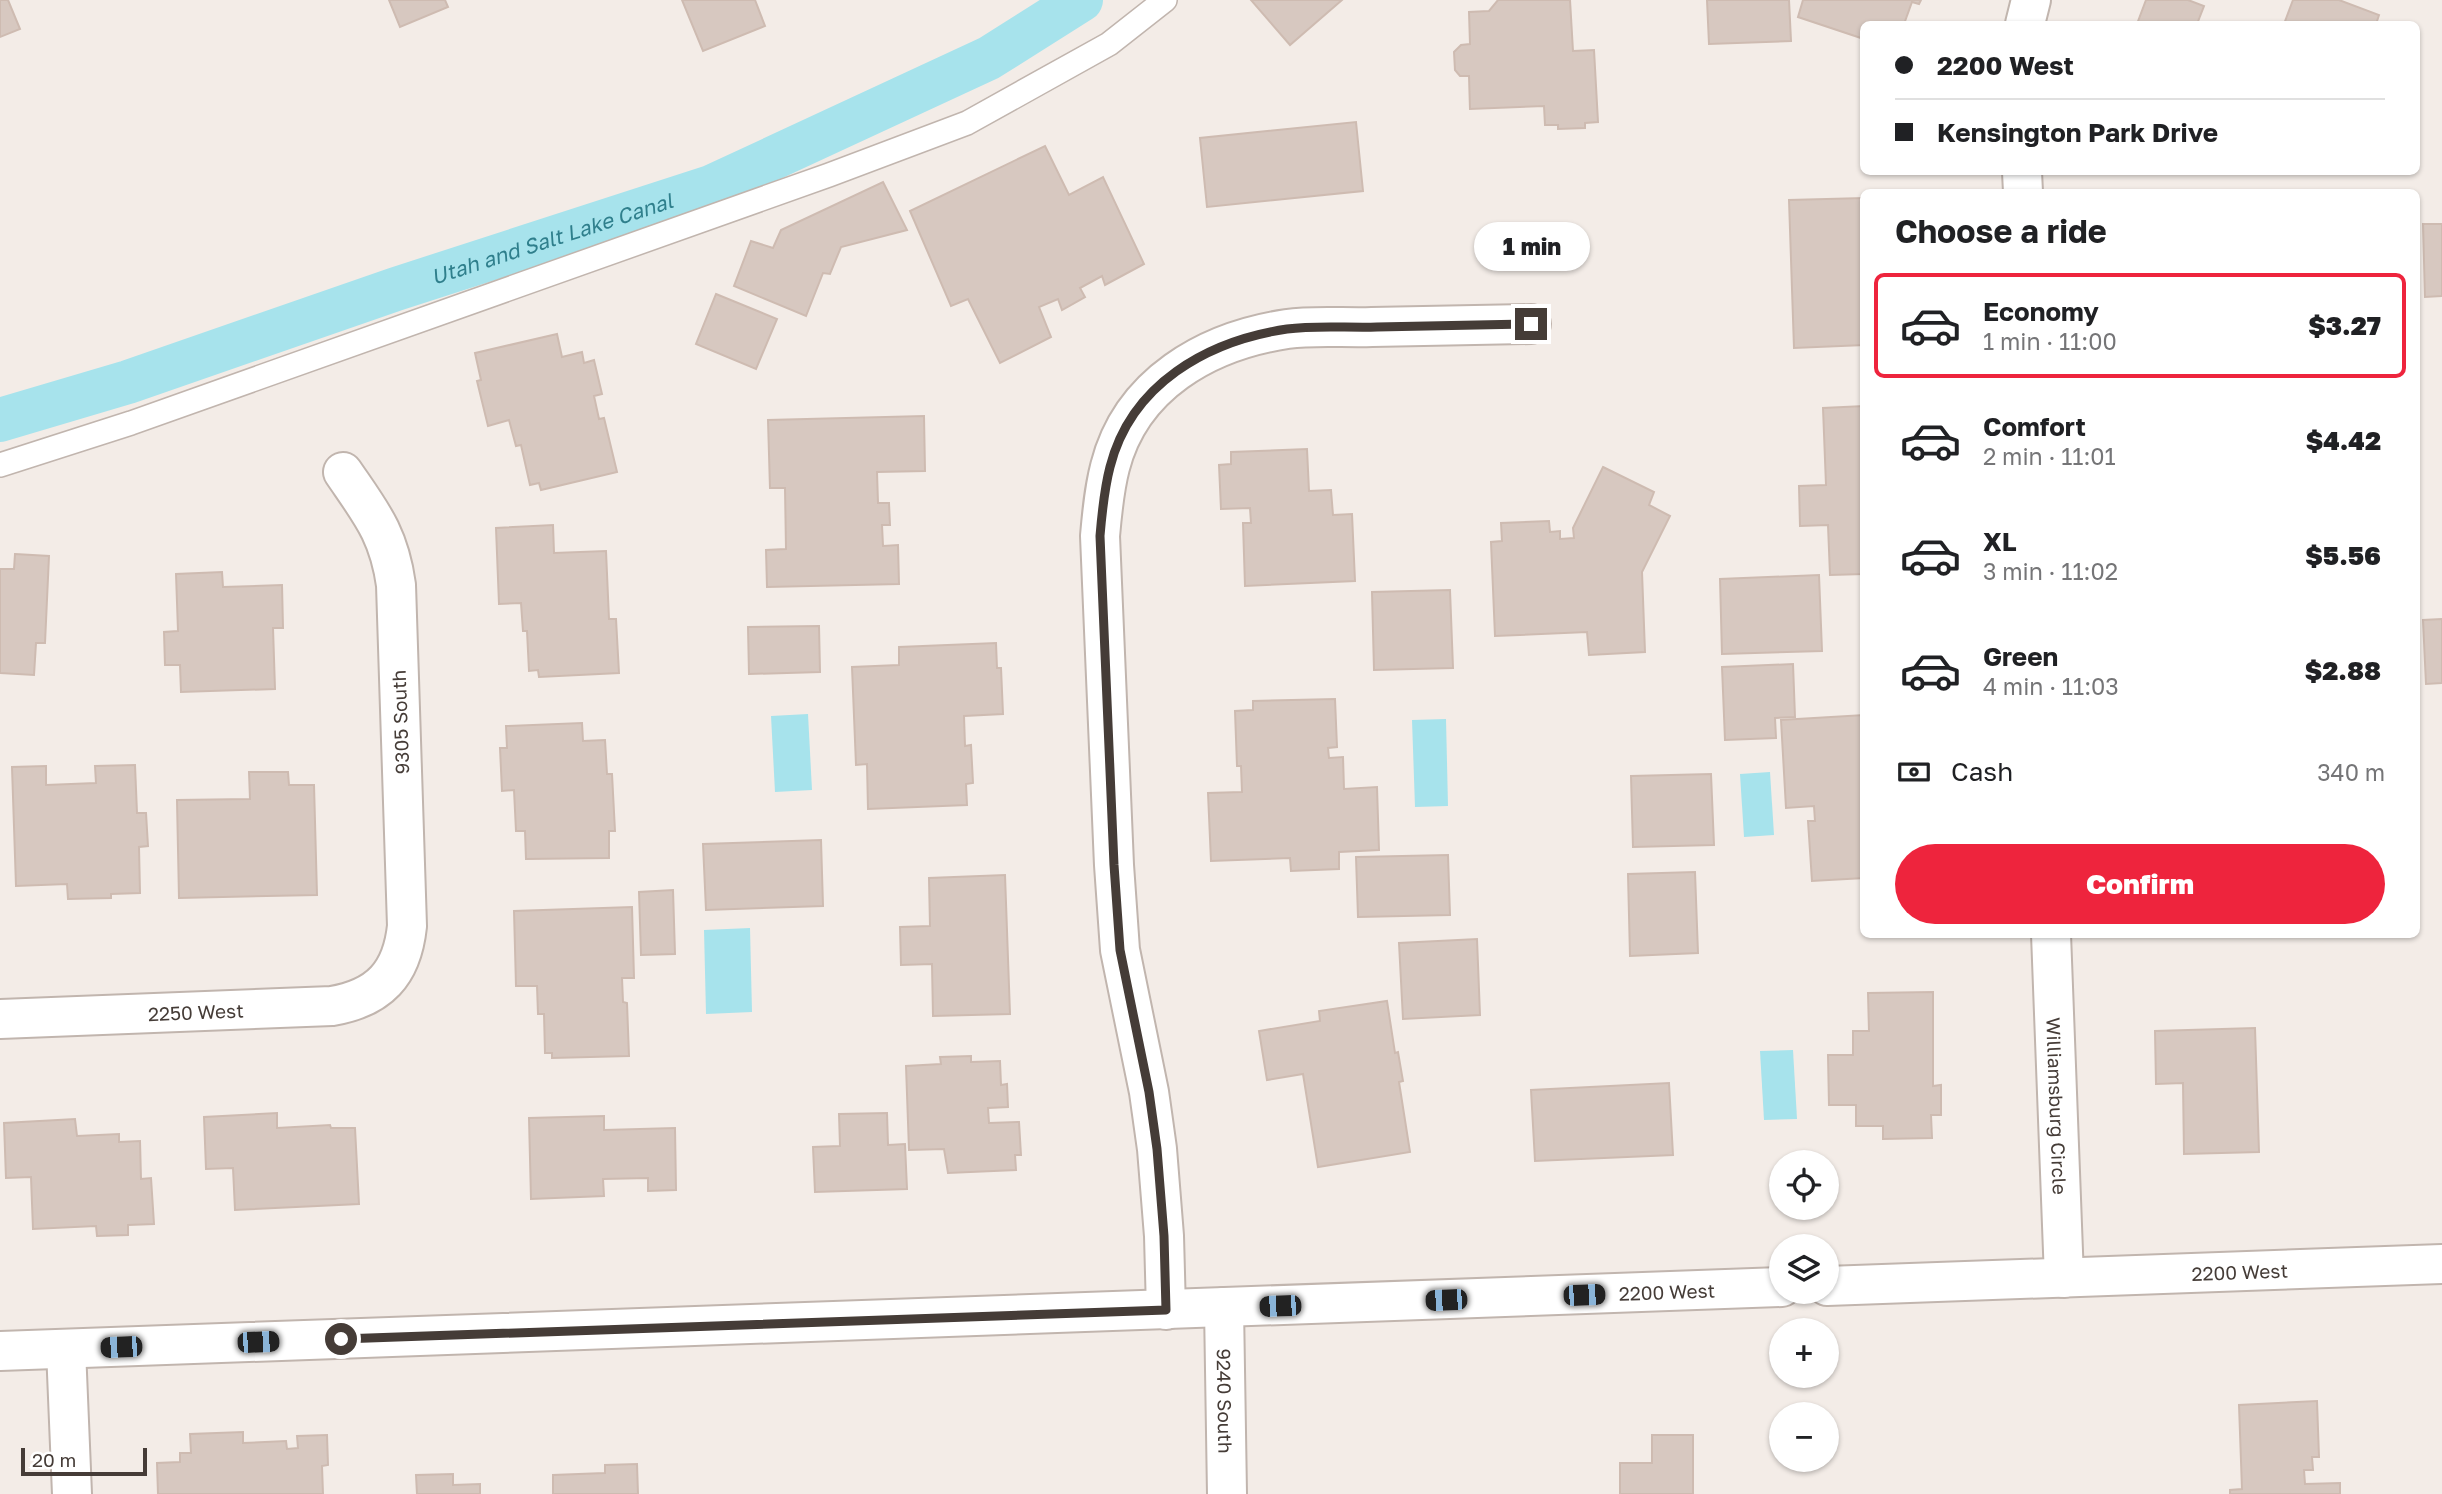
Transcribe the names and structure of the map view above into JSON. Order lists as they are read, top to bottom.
{
  "streets": {
    "street": [
      "9305 South",
      "2250 West",
      "Williamsburg Circle",
      "2200 West",
      "9240 South"
    ]
  },
  "crossings": [
    ["9305 South", "2250 West"],
    ["Williamsburg Circle", "2200 West"],
    ["2200 West", "9240 South"]
  ],
  "water": ["Utah and Salt Lake Canal"],
  "scale_bar": "20 m",
  "page": {
    "banner": ["2200 West", "Kensington Park Drive"],
    "heading": "Choose a ride",
    "bubble": "1 min",
    "list": [
      {
        "name": "Economy",
        "note": "1 min · 11:00",
        "value": "$3.27"
      },
      {
        "name": "Comfort",
        "note": "2 min · 11:01",
        "value": "$4.42"
      },
      {
        "name": "XL",
        "note": "3 min · 11:02",
        "value": "$5.56"
      },
      {
        "name": "Green",
        "note": "4 min · 11:03",
        "value": "$2.88"
      }
    ],
    "pay": ["Cash", "340 m"],
    "buttons": "Confirm",
    "map_buttons": ["+", "−"],
    "scale": "20 m"
  }
}
